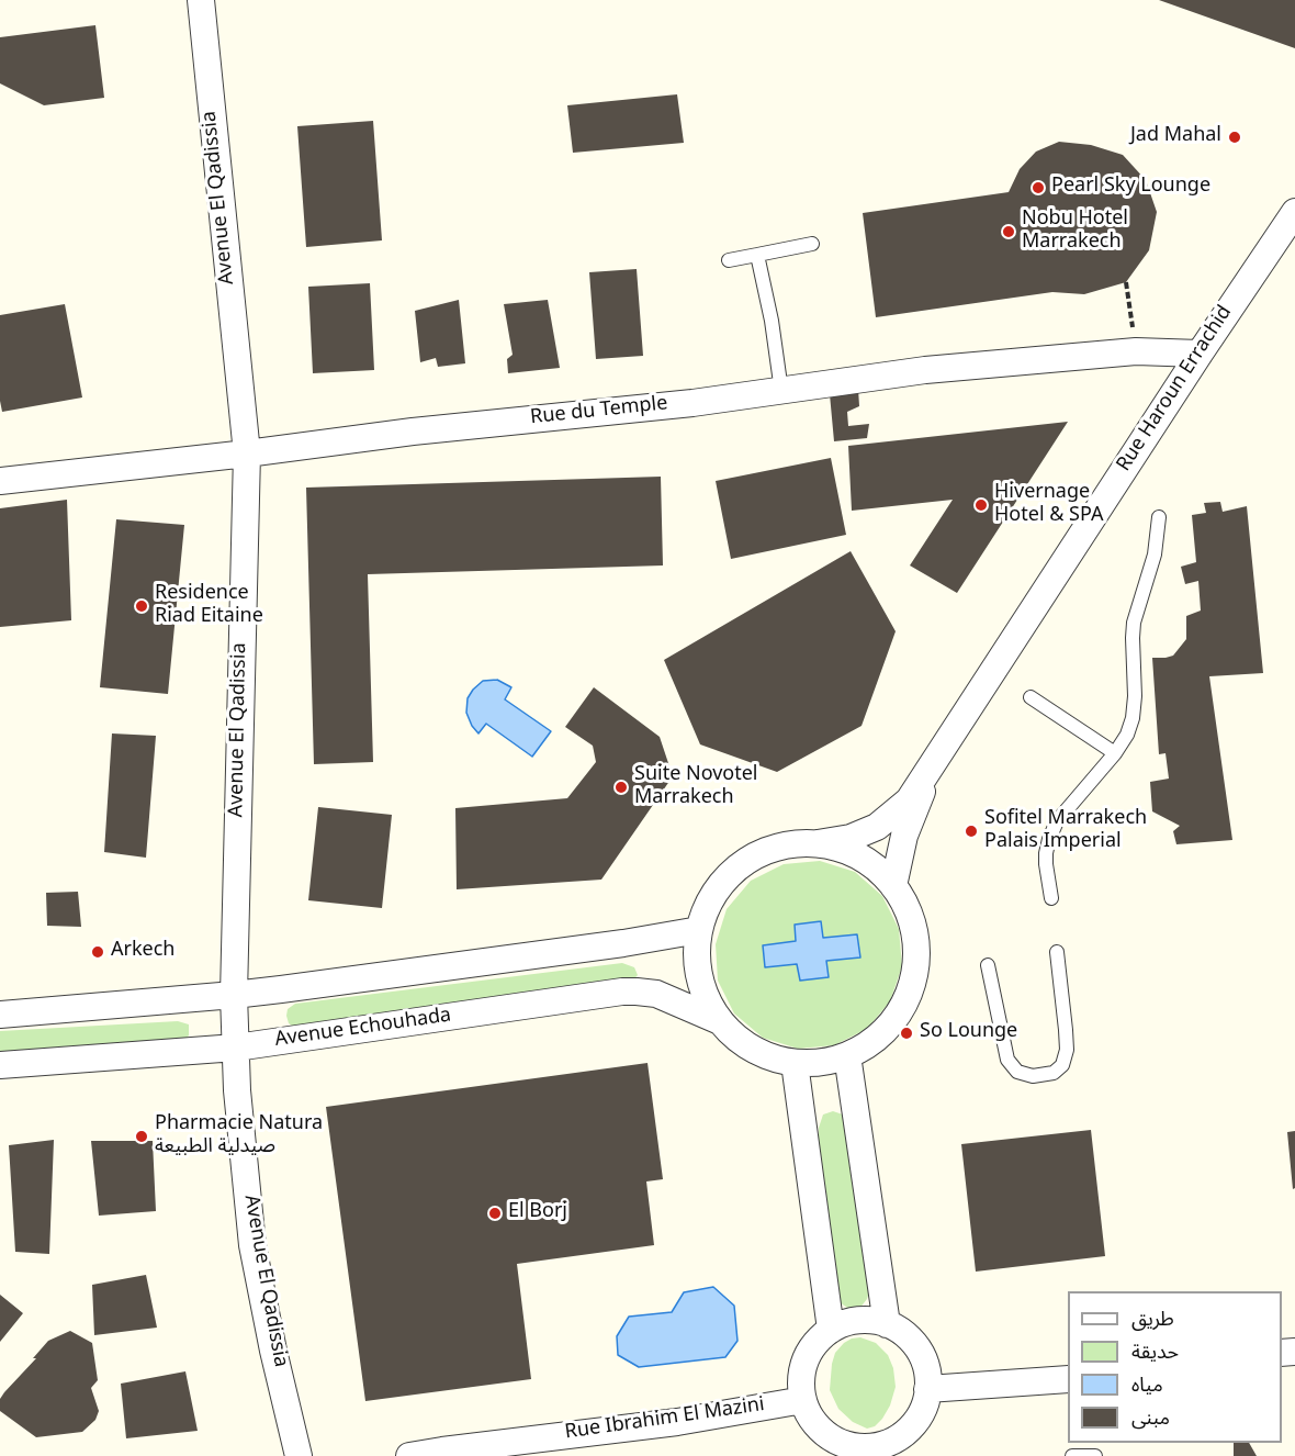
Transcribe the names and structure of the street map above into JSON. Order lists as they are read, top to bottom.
{
  "streets": {
    "street": [
      "Avenue El Qadissia",
      "Rue Haroun Errachid",
      "Rue du Temple",
      "Avenue Echouhada",
      "Rue Ibrahim El Mazini"
    ]
  },
  "crossings": [
    ["Avenue El Qadissia", "Rue du Temple"],
    ["Avenue El Qadissia", "Avenue Echouhada"],
    ["Rue Haroun Errachid", "Rue du Temple"],
    ["Rue Haroun Errachid", "Avenue Echouhada"]
  ],
  "places": [
    "Jad Mahal",
    "Pearl Sky Lounge",
    "Nobu Hotel Marrakech",
    "Hivernage Hotel & SPA",
    "Residence Riad Eitaine",
    "Suite Novotel Marrakech",
    "Sofitel Marrakech Palais Imperial",
    "Arkech",
    "So Lounge",
    "Pharmacie Natura صيدلية الطبيعة",
    "El Borj"
  ],
  "legend": [
    "طريق",
    "حديقة",
    "مياه",
    "مبنى"
  ]
}
